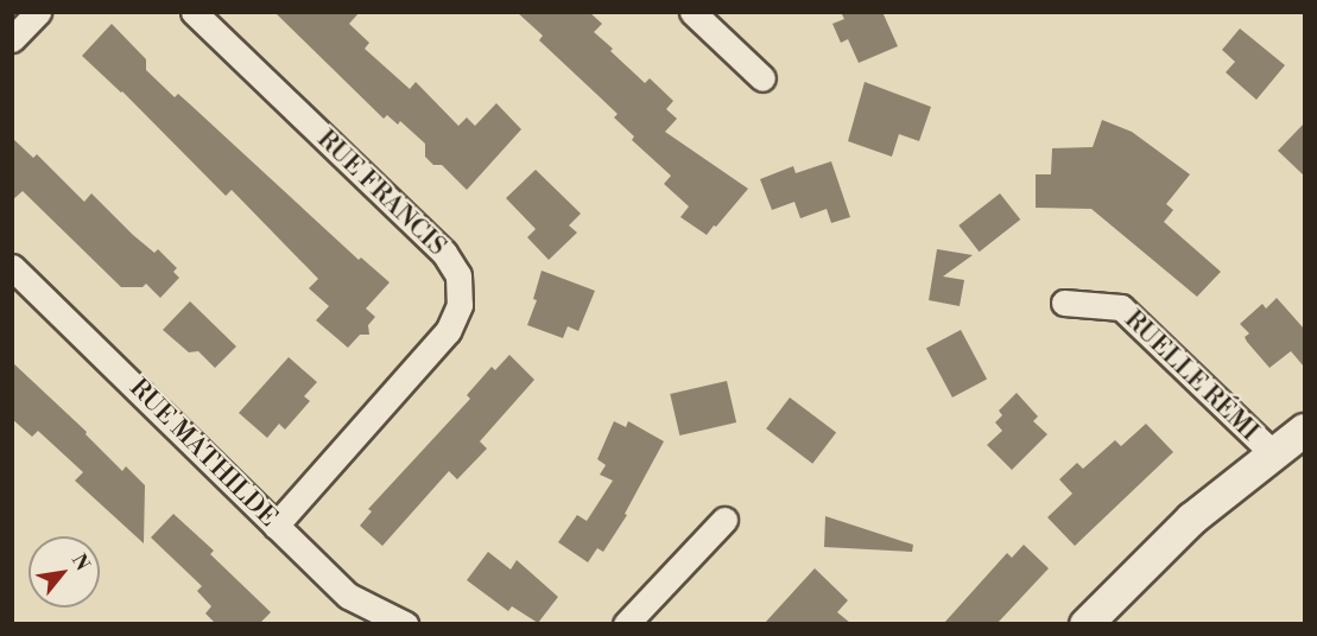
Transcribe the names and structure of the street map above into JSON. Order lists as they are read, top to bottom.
{
  "streets": {
    "street": ["RUE FRANCIS", "RUELLE RÉMI", "RUE MATHILDE"]
  },
  "crossings": [
    ["RUE FRANCIS", "RUE MATHILDE"]
  ],
  "north": "top right"
}
